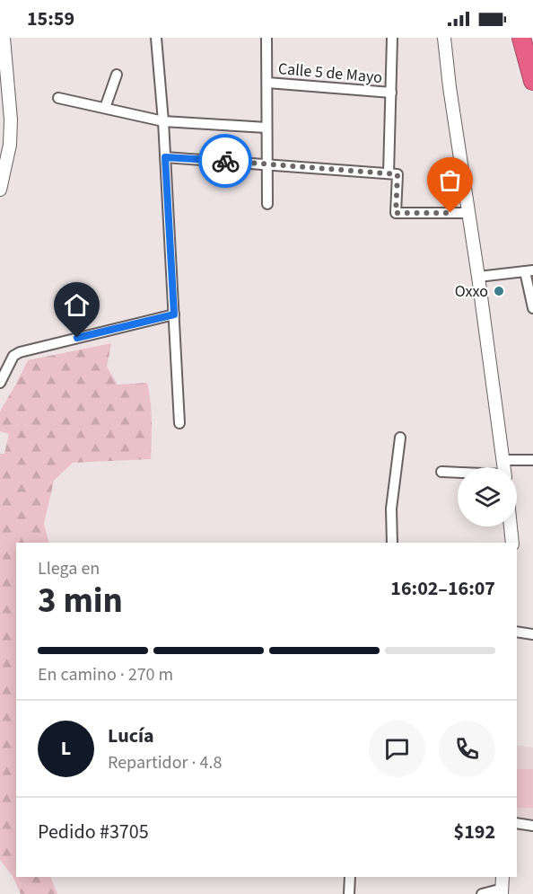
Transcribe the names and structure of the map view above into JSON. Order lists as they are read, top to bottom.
{
  "streets": {
    "street": ["Calle 5 de Mayo"]
  },
  "places": ["Oxxo"],
  "page": {
    "status": "15:59",
    "heading": ["3 min", "Llega en", "16:02–16:07"],
    "panel": [
      "Lucía",
      "Repartidor · 4.8",
      "Pedido #3705",
      "$192"
    ],
    "bar": "En camino · 270 m",
    "round": "L"
  }
}
